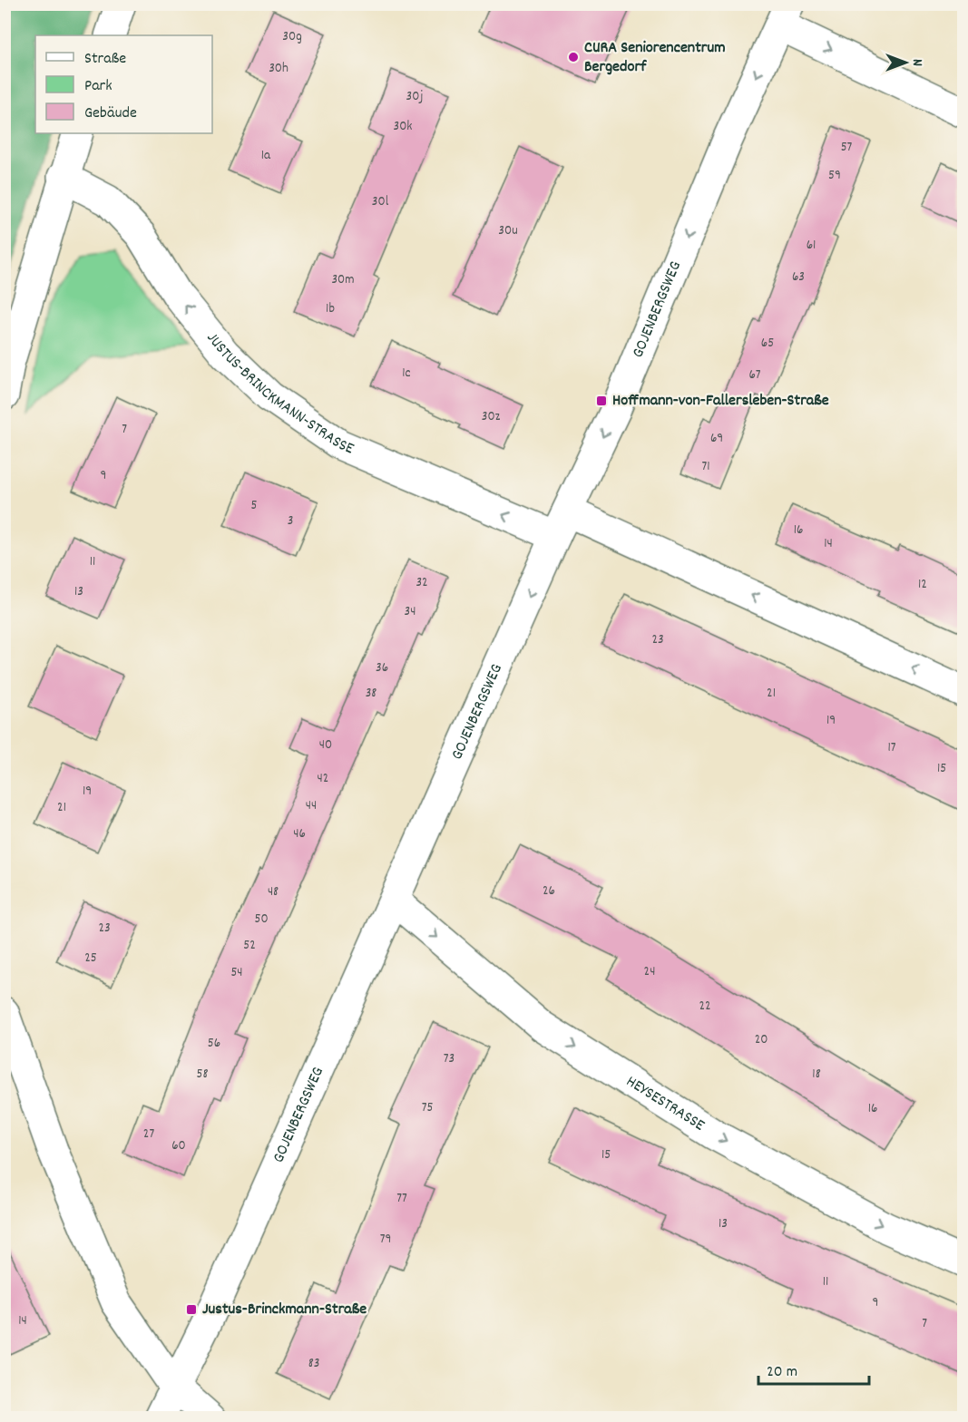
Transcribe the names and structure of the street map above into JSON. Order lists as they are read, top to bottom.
{
  "streets": {
    "street": ["GOJENBERGSWEG", "JUSTUS-BRINCKMANN-STRASSE", "HEYSESTRASSE"]
  },
  "crossings": [
    ["GOJENBERGSWEG", "JUSTUS-BRINCKMANN-STRASSE"],
    ["GOJENBERGSWEG", "HEYSESTRASSE"]
  ],
  "one_way": ["GOJENBERGSWEG", "JUSTUS-BRINCKMANN-STRASSE", "HEYSESTRASSE"],
  "places": {
    "other": ["CURA Seniorencentrum Bergedorf"],
    "transit": ["Hoffmann-von-Fallersleben-Straße", "Justus-Brinckmann-Straße"]
  },
  "house_numbers": [
    "30g",
    "30h",
    "30j",
    "30k",
    "57",
    "1a",
    "59",
    "30l",
    "30u",
    "61",
    "63",
    "30m",
    "1b",
    "65",
    "1c",
    "67",
    "30z",
    "7",
    "69",
    "71",
    "9",
    "5",
    "3",
    "16",
    "14",
    "11",
    "32",
    "12",
    "13",
    "34",
    "23",
    "36",
    "38",
    "21",
    "19",
    "40",
    "17",
    "15",
    "42",
    "19",
    "44",
    "21",
    "46",
    "26",
    "48",
    "50",
    "23",
    "52",
    "25",
    "24",
    "54",
    "22",
    "20",
    "56",
    "73",
    "58",
    "18",
    "75",
    "16",
    "27",
    "60",
    "15",
    "77",
    "13",
    "79",
    "11",
    "9",
    "14",
    "7",
    "83"
  ],
  "legend": ["Straße", "Park", "Gebäude"],
  "scale_bar": "20 m",
  "north": "right"
}
